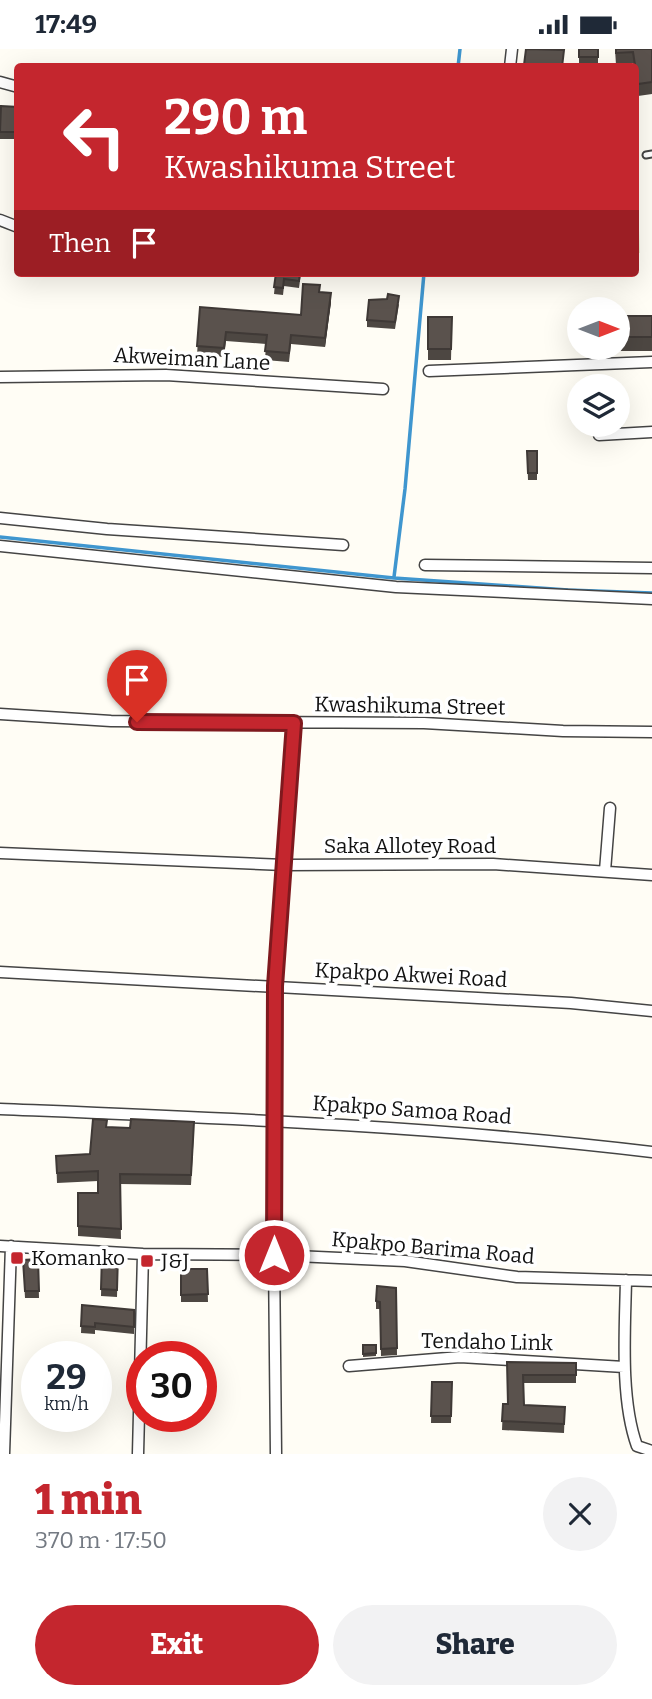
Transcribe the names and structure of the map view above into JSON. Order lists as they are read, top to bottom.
{
  "streets": {
    "street": [
      "Akweiman Lane",
      "Kwashikuma Street",
      "Saka Allotey Road",
      "Kpakpo Akwei Road",
      "Kpakpo Samoa Road",
      "Kpakpo Barima Road",
      "Tendaho Link"
    ]
  },
  "places": {
    "transit": ["Komanko", "J&J"]
  },
  "north": "right",
  "page": {
    "status": "17:49",
    "turn": ["290 m", "Kwashikuma Street"],
    "then": "Then",
    "speed": "29 km/h",
    "limit": "30",
    "heading": ["1 min", "370 m · 17:50"],
    "buttons": ["Exit", "Share"]
  }
}
